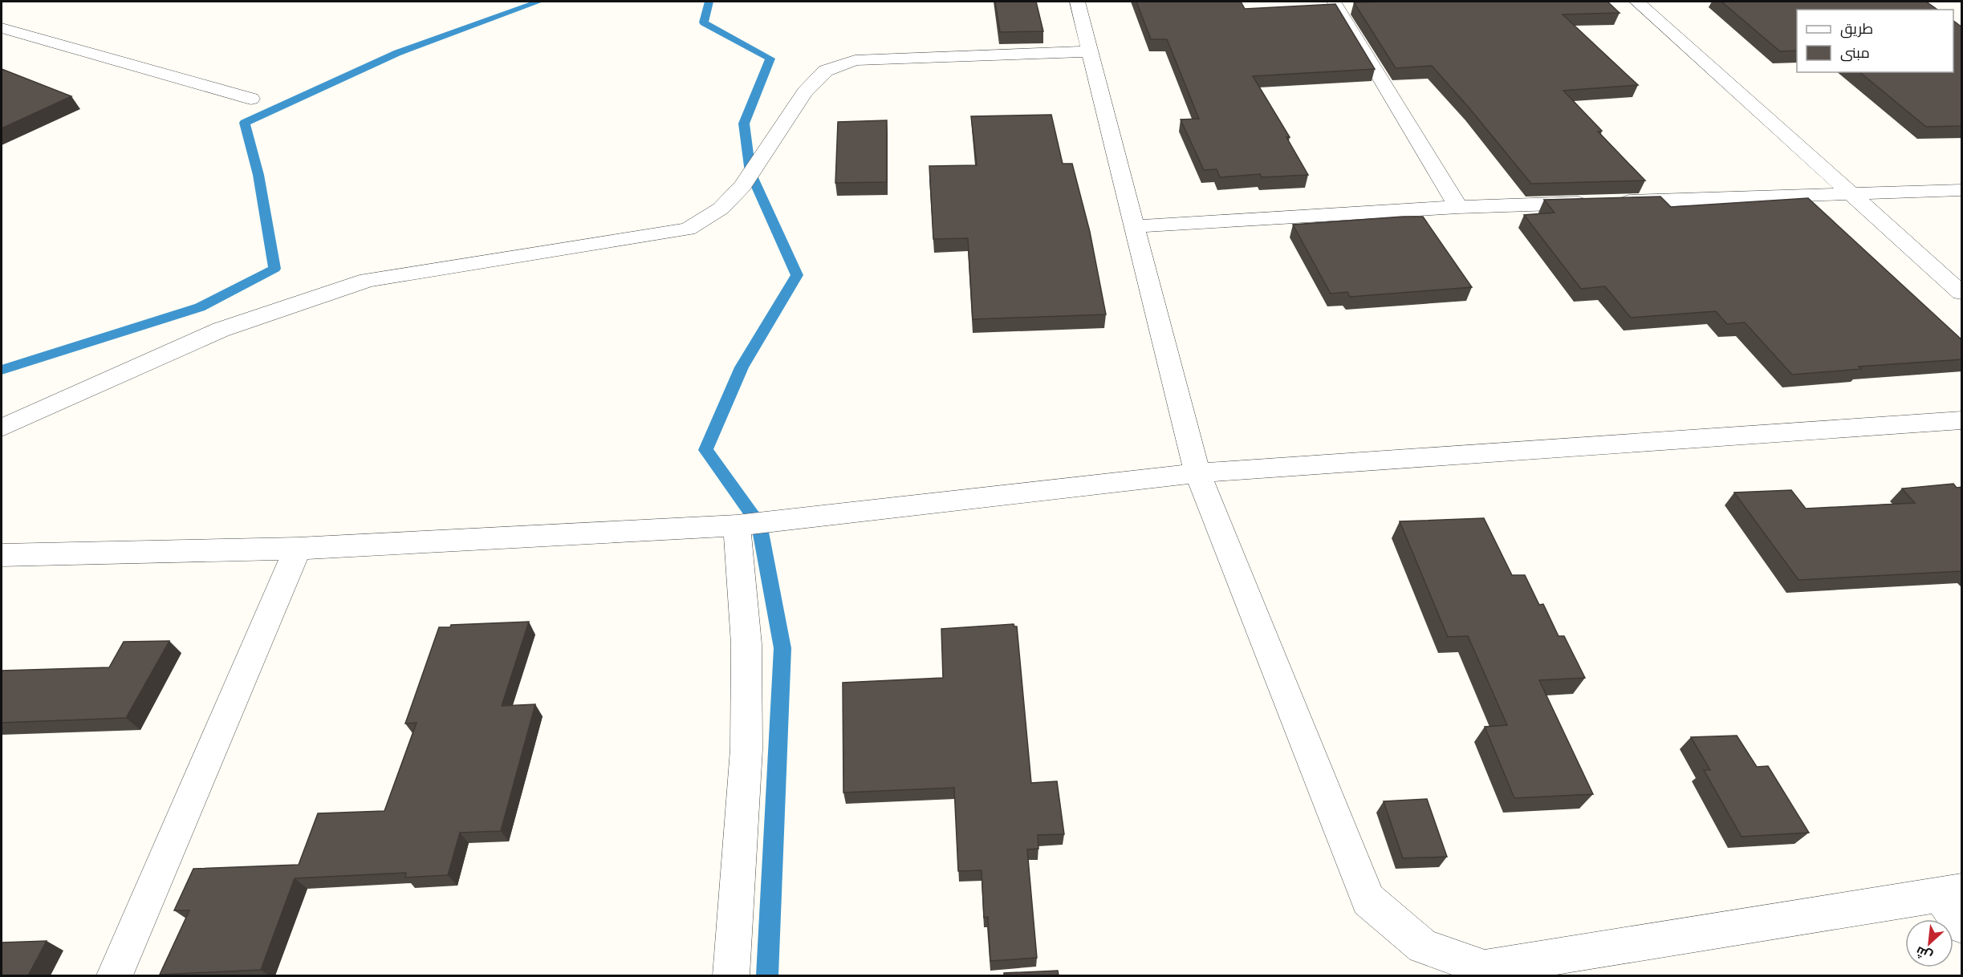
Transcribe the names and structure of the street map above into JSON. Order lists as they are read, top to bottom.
{
  "legend": ["طريق", "مبنى"],
  "north": "bottom left"
}
